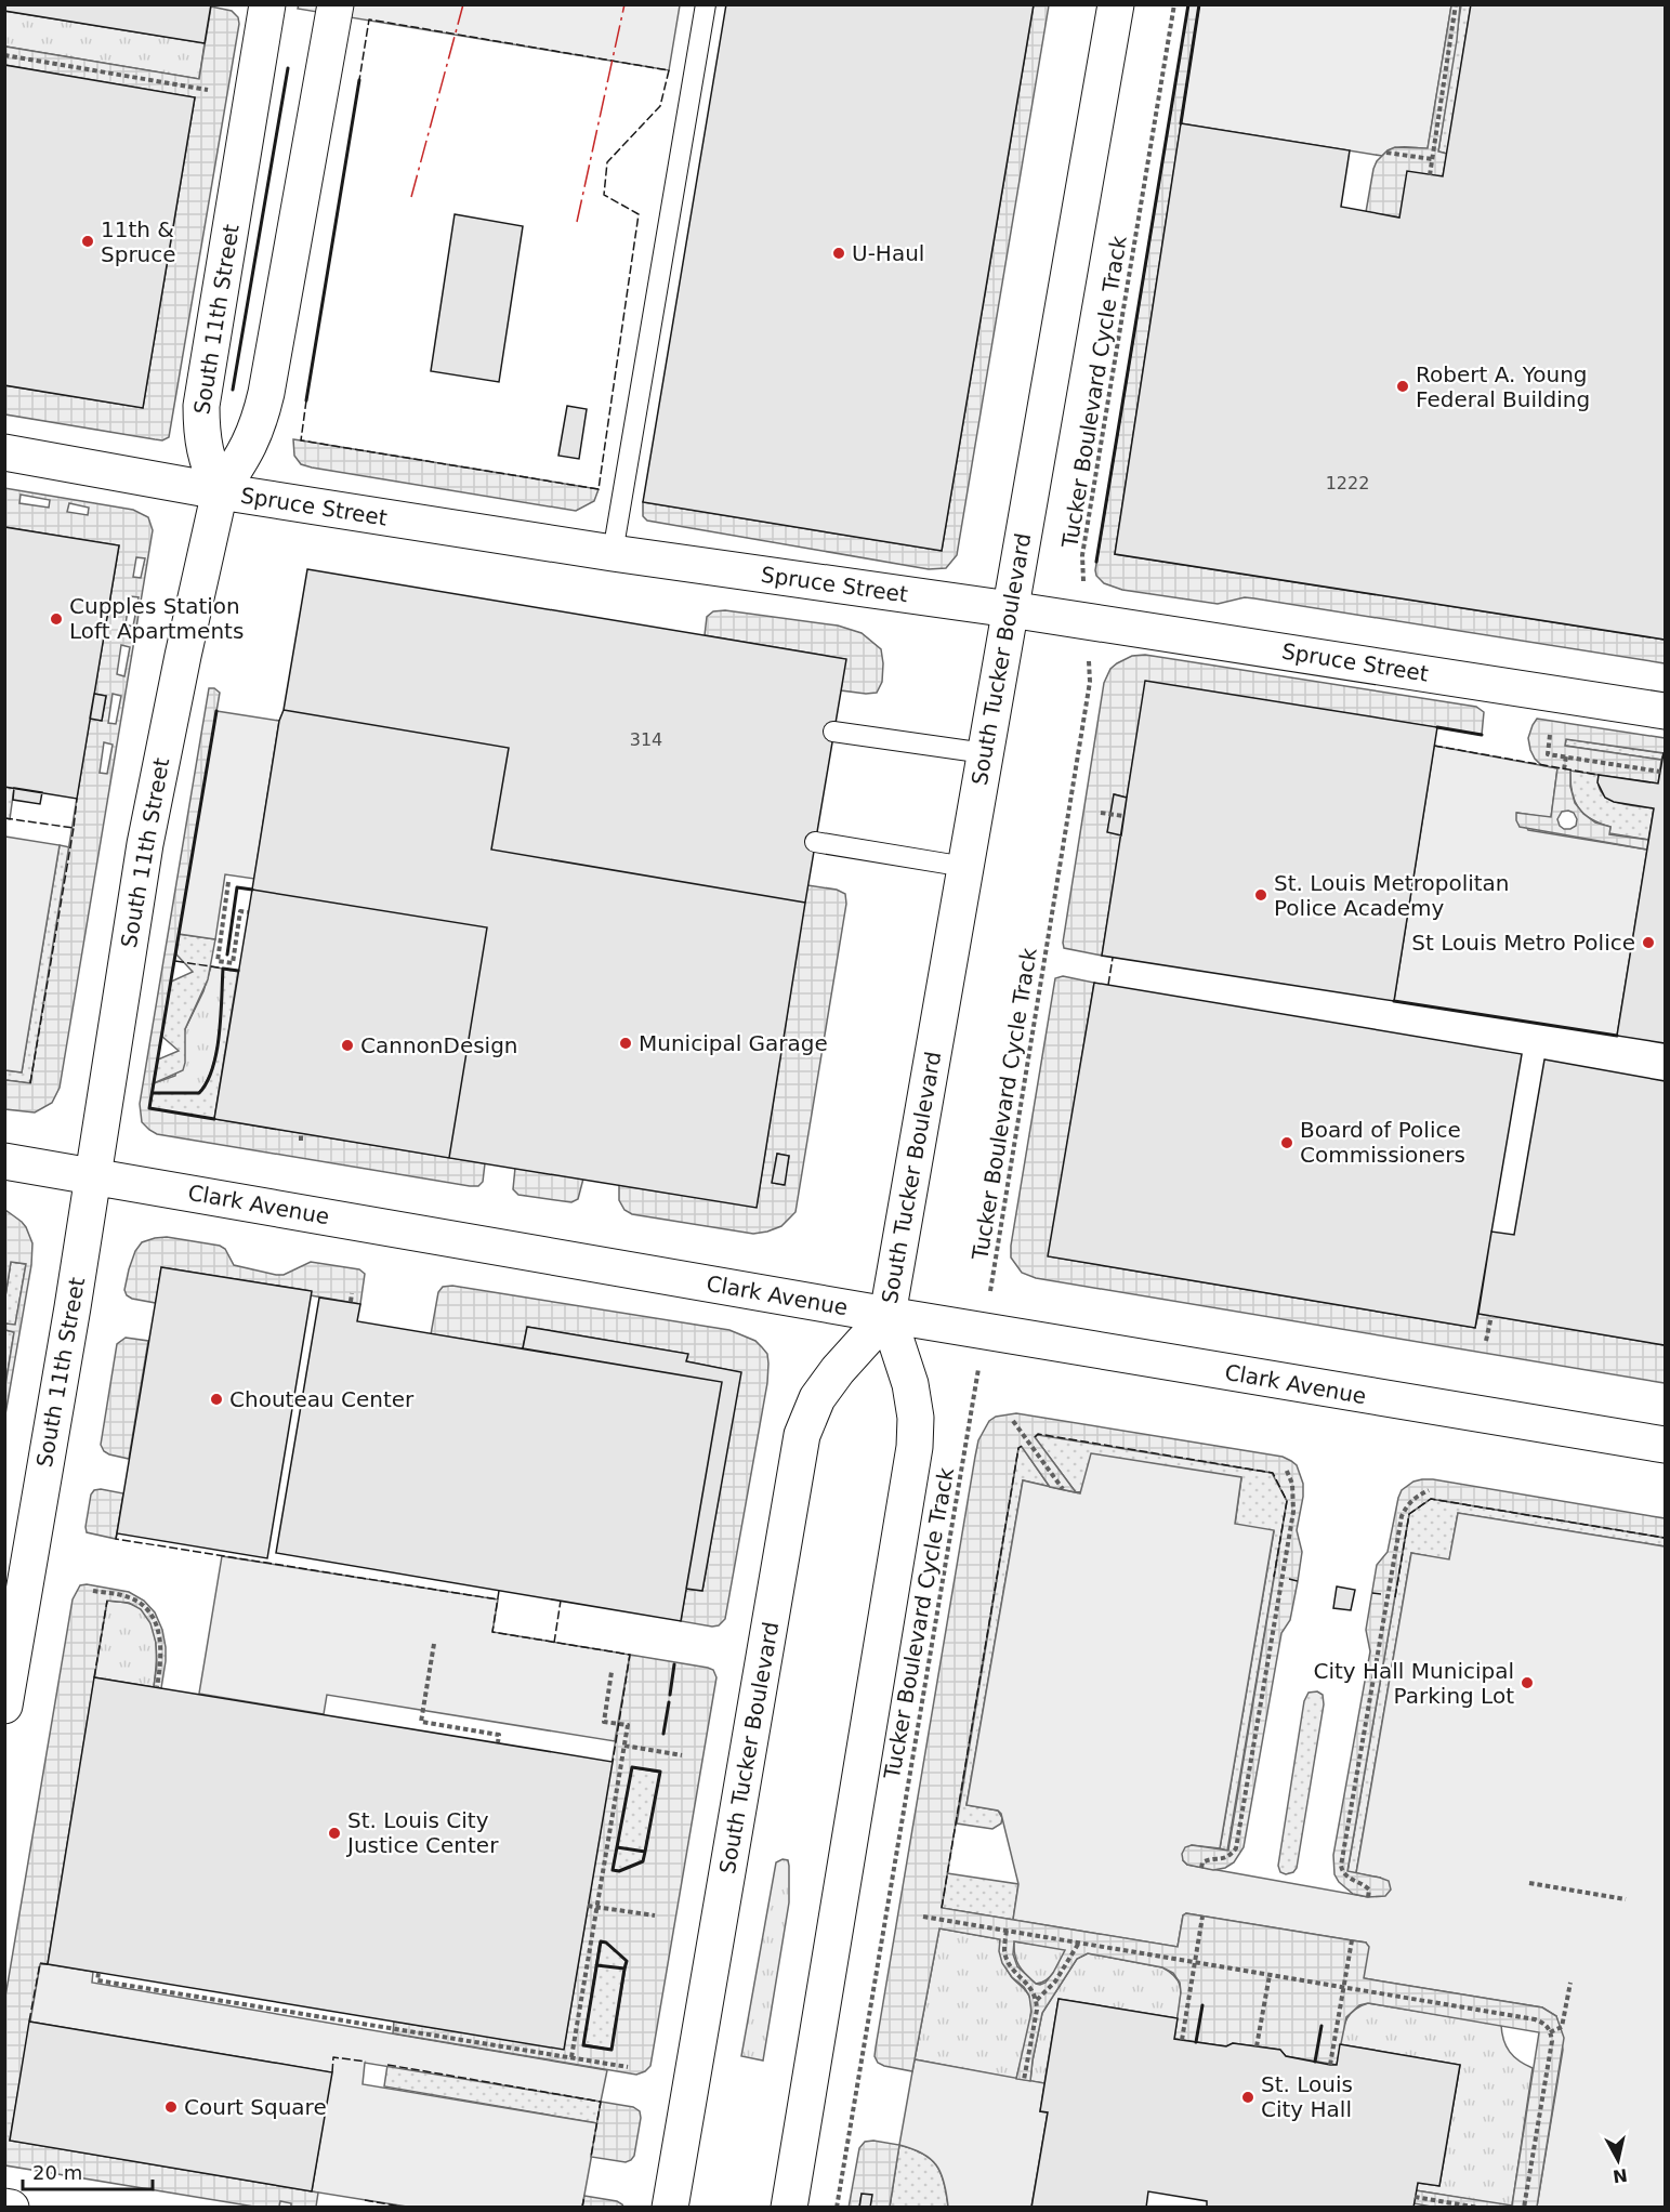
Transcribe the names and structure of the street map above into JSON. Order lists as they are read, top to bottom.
{
  "streets": {
    "main road": [
      "South 11th Street",
      "Spruce Street",
      "South Tucker Boulevard",
      "Clark Avenue"
    ],
    "path": ["Tucker Boulevard Cycle Track"]
  },
  "crossings": [
    ["South 11th Street", "Spruce Street"],
    ["South 11th Street", "Clark Avenue"],
    ["Tucker Boulevard Cycle Track", "Spruce Street"],
    ["Tucker Boulevard Cycle Track", "Clark Avenue"],
    ["Spruce Street", "South Tucker Boulevard"],
    ["South Tucker Boulevard", "Clark Avenue"]
  ],
  "places": [
    "11th & Spruce",
    "U-Haul",
    "Robert A. Young Federal Building",
    "Cupples Station Loft Apartments",
    "St. Louis Metropolitan Police Academy",
    "St Louis Metro Police",
    "Municipal Garage",
    "CannonDesign",
    "Board of Police Commissioners",
    "Chouteau Center",
    "City Hall Municipal Parking Lot",
    "St. Louis City Justice Center",
    "St. Louis City Hall",
    "Court Square"
  ],
  "house_numbers": ["1222", "314"],
  "scale_bar": "20 m",
  "north": "bottom"
}
